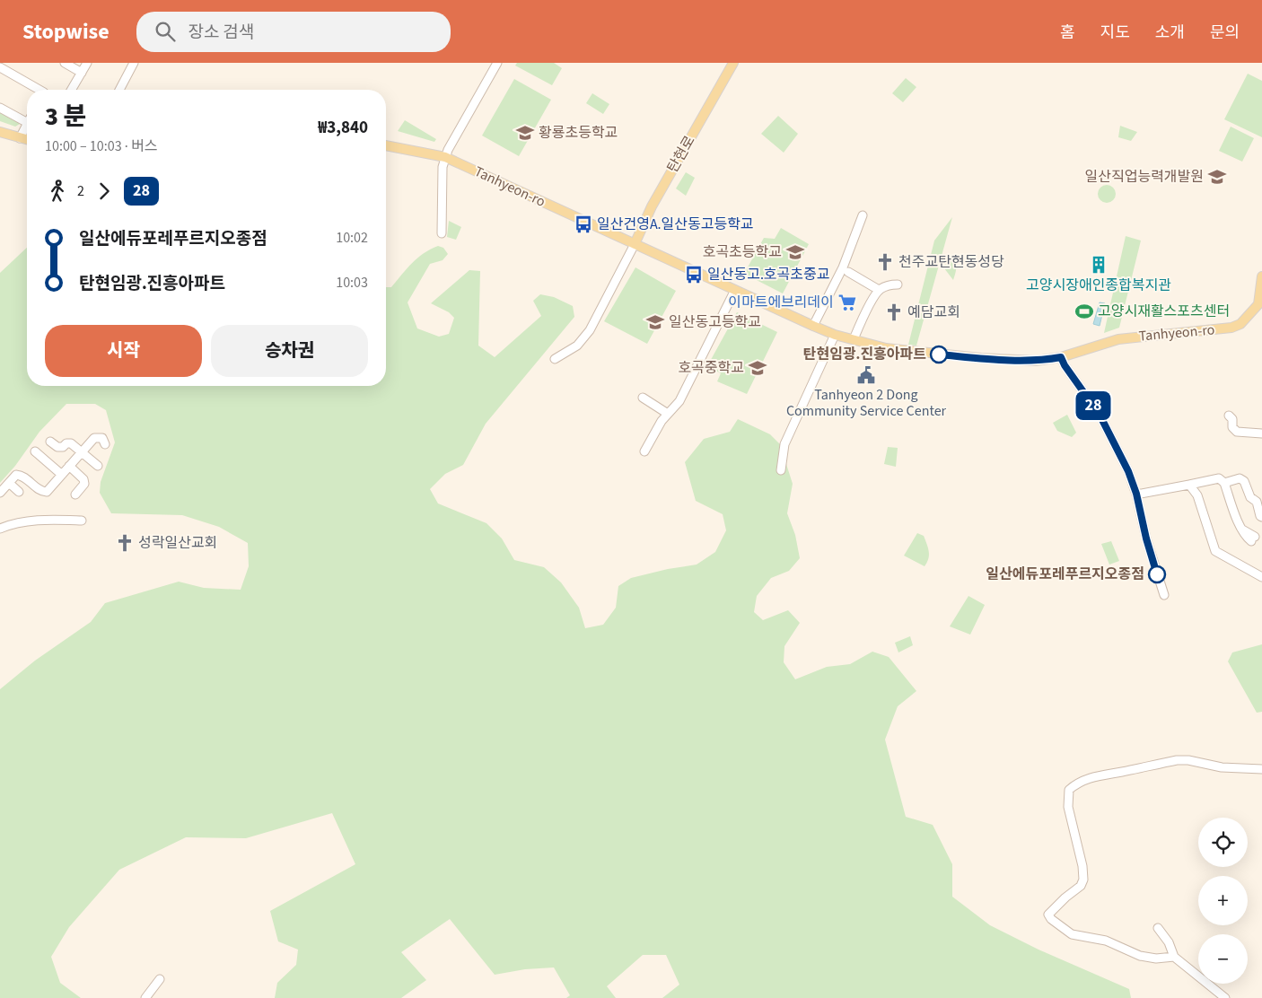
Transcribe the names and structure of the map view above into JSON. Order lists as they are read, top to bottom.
{
  "streets": {
    "main road": ["탄현로", "Tanhyeon-ro"]
  },
  "crossings": [
    ["탄현로", "Tanhyeon-ro"]
  ],
  "places": {
    "school or university": [
      "황룡초등학교",
      "일산직업능력개발원",
      "호곡초등학교",
      "일산동고등학교",
      "호곡중학교"
    ],
    "bus stop": ["일산건영A.일산동고등학교", "일산동고.호곡초중교"],
    "church": ["천주교탄현동성당", "예담교회", "성락일산교회"],
    "building": ["고양시장애인종합복지관"],
    "supermarket": ["이마트에브리데이"],
    "sports": ["고양시재활스포츠센터"],
    "other": ["탄현임광.진흥아파트", "일산에듀포레푸르지오종점"],
    "public building": ["Tanhyeon 2 Dong Community Service Center"]
  },
  "lines": ["bus line 28"],
  "page": {
    "header": "Stopwise",
    "search": "장소 검색",
    "nav": [
      "홈",
      "지도",
      "소개",
      "문의"
    ],
    "on_map": "28",
    "heading": ["3 분", "10:00 – 10:03 · 버스", "₩3,840"],
    "legs": ["2", "28"],
    "list": [
      {
        "name": "일산에듀포레푸르지오종점",
        "value": "10:02"
      },
      {
        "name": "탄현임광.진흥아파트",
        "value": "10:03"
      }
    ],
    "buttons": ["시작", "승차권"],
    "map_buttons": ["+", "−"]
  }
}
